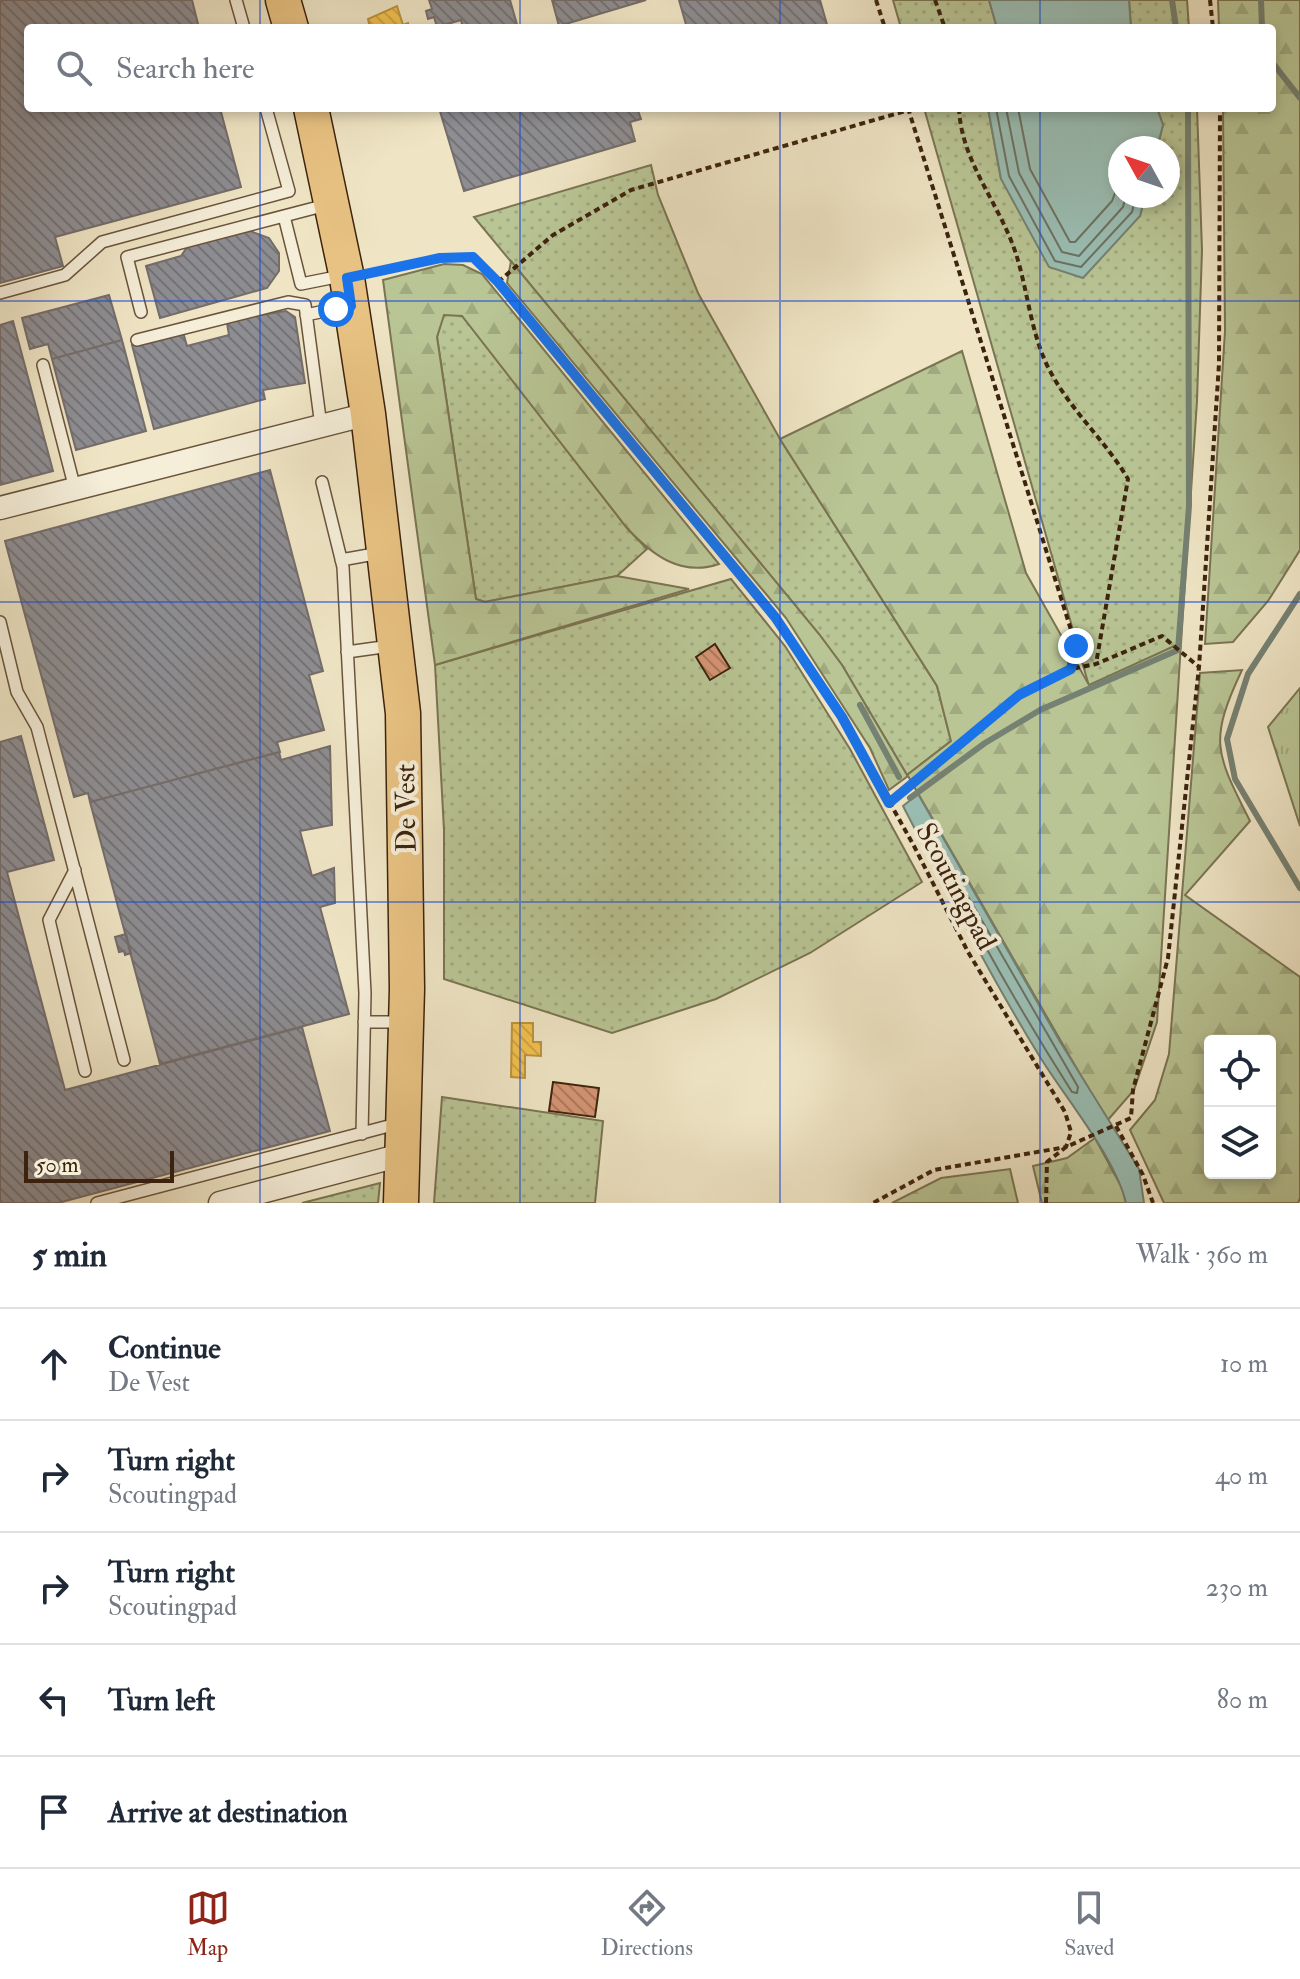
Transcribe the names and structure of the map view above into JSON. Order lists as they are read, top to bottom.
{
  "streets": {
    "main road": ["De Vest"],
    "path": ["Scoutingpad"]
  },
  "crossings": [
    ["De Vest", "Scoutingpad"]
  ],
  "scale_bar": "50 m",
  "north": "top left",
  "page": {
    "search": "Search here",
    "scale": "50 m",
    "heading": ["5 min", "Walk · 360 m"],
    "list": [
      ["Continue", "De Vest", "10 m"],
      ["Turn right", "Scoutingpad", "40 m"],
      ["Turn right", "Scoutingpad", "230 m"],
      ["Turn left", "80 m"],
      "Arrive at destination"
    ],
    "nav": ["Map", "Directions", "Saved"]
  }
}
